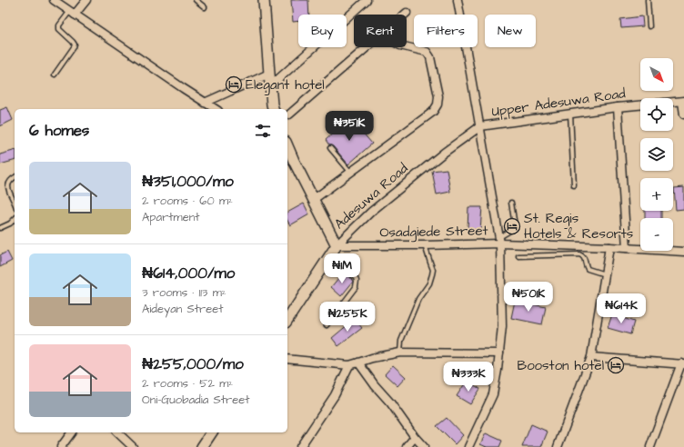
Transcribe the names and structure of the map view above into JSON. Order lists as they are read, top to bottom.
{
  "streets": {
    "street": ["Upper Adesuwa Road", "Adesuwa Road", "Osadgiede Street"]
  },
  "crossings": [
    ["Upper Adesuwa Road", "Adesuwa Road"],
    ["Adesuwa Road", "Osadgiede Street"]
  ],
  "places": {
    "hotel": ["Elegant hotel", "St. Regis Hotels & Resorts", "Booston hotel"]
  },
  "north": "bottom right",
  "page": {
    "chip": [
      "Buy",
      "Rent",
      "Filters",
      "New"
    ],
    "map_buttons": ["+", "−"],
    "heading": "6 homes",
    "price": [
      "₦351K",
      "₦1M",
      "₦501K",
      "₦614K",
      "₦255K",
      "₦333K"
    ],
    "list": [
      {
        "name": "₦351,000/mo",
        "note": "2 rooms · 60 m² · Apartment"
      },
      {
        "name": "₦614,000/mo",
        "note": "3 rooms · 113 m² · Aideyan Street"
      },
      {
        "name": "₦255,000/mo",
        "note": "2 rooms · 52 m² · Oni-Guobadia Street"
      }
    ]
  }
}
